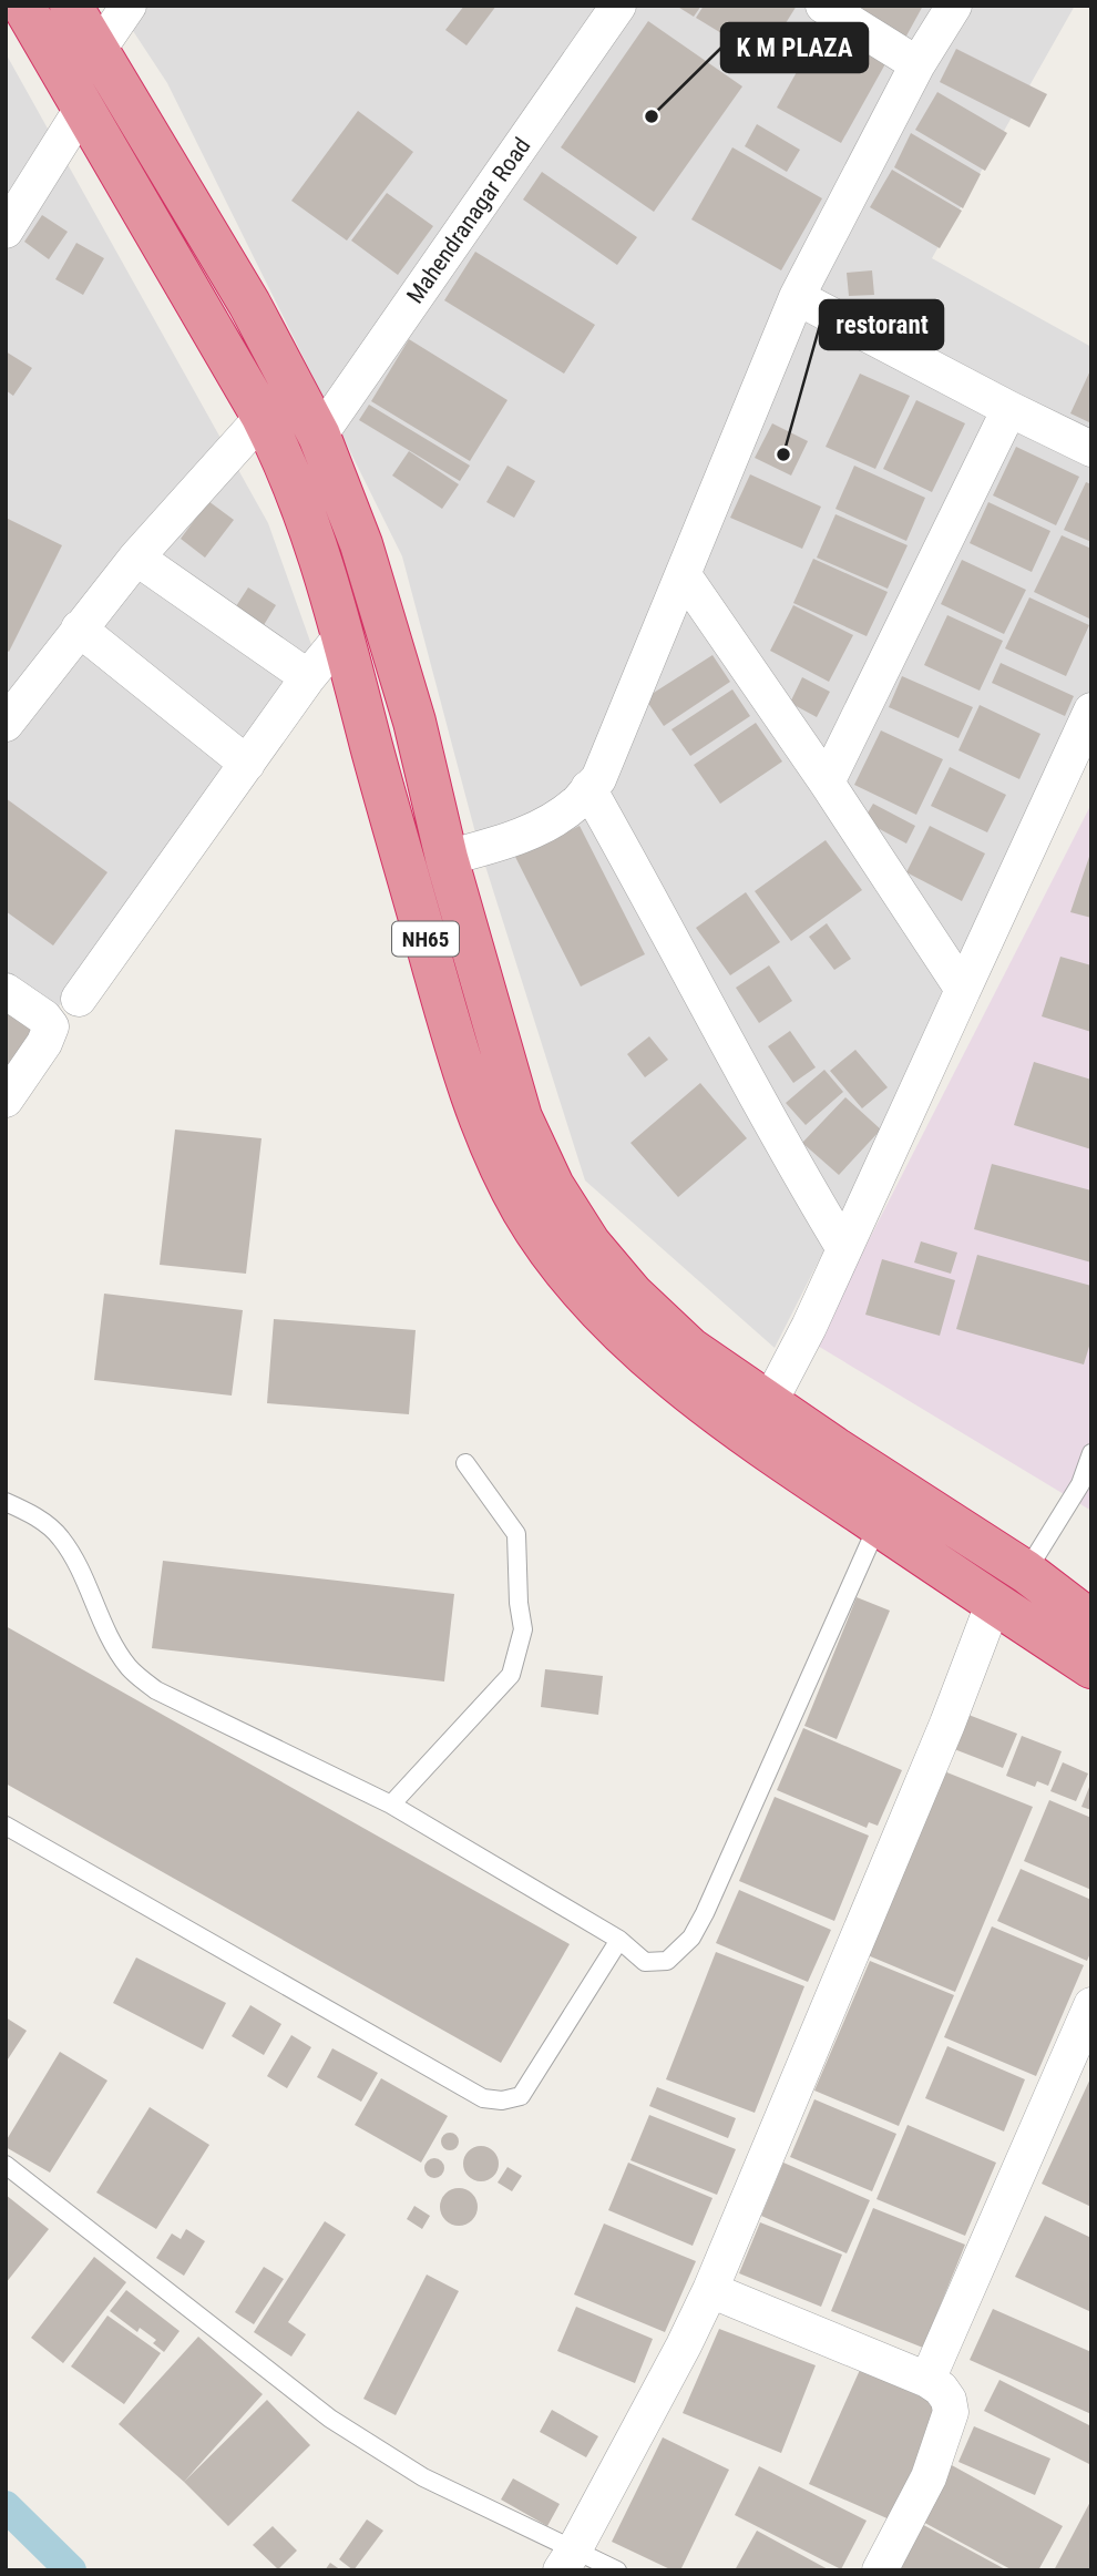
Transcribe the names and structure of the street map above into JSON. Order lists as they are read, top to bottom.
{
  "streets": {
    "highway": ["NH65"],
    "street": ["Mahendranagar Road"]
  },
  "crossings": [
    ["Mahendranagar Road", "NH65"]
  ],
  "places": ["K M PLAZA", "restorant"]
}
